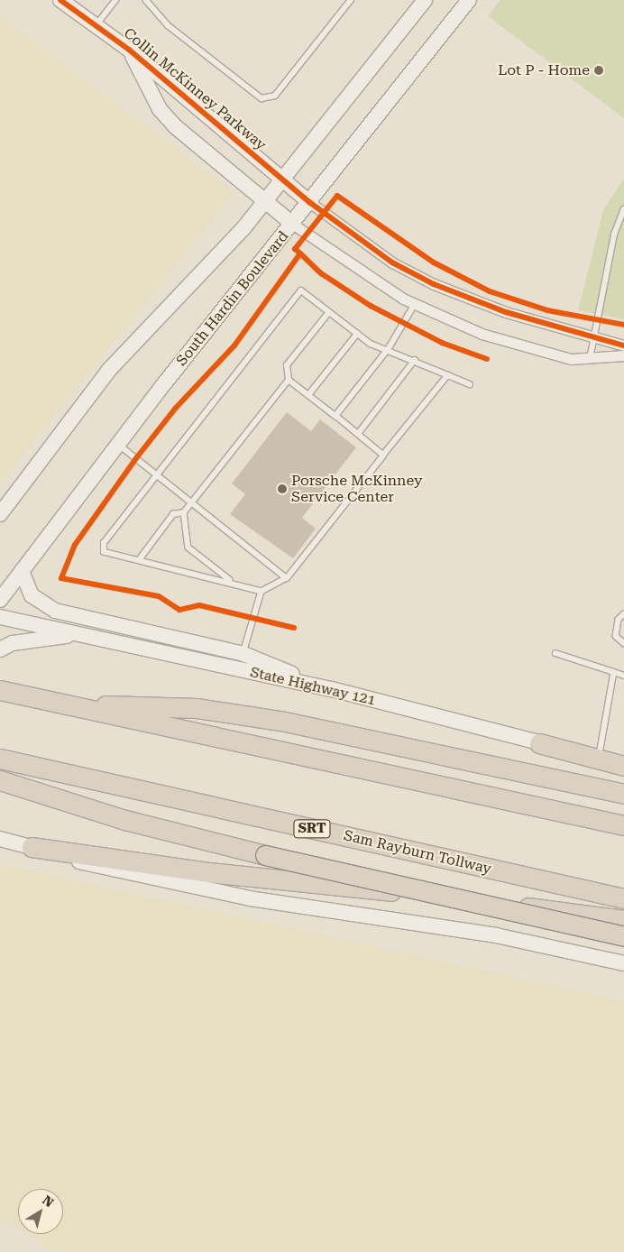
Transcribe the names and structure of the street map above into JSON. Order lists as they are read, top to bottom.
{
  "streets": {
    "highway": ["SRT", "Sam Rayburn Tollway"],
    "main road": ["Collin McKinney Parkway", "South Hardin Boulevard", "State Highway 121"]
  },
  "crossings": [
    ["Collin McKinney Parkway", "South Hardin Boulevard"]
  ],
  "places": ["Lot P - Home", "Porsche McKinney Service Center"],
  "north": "top right"
}
